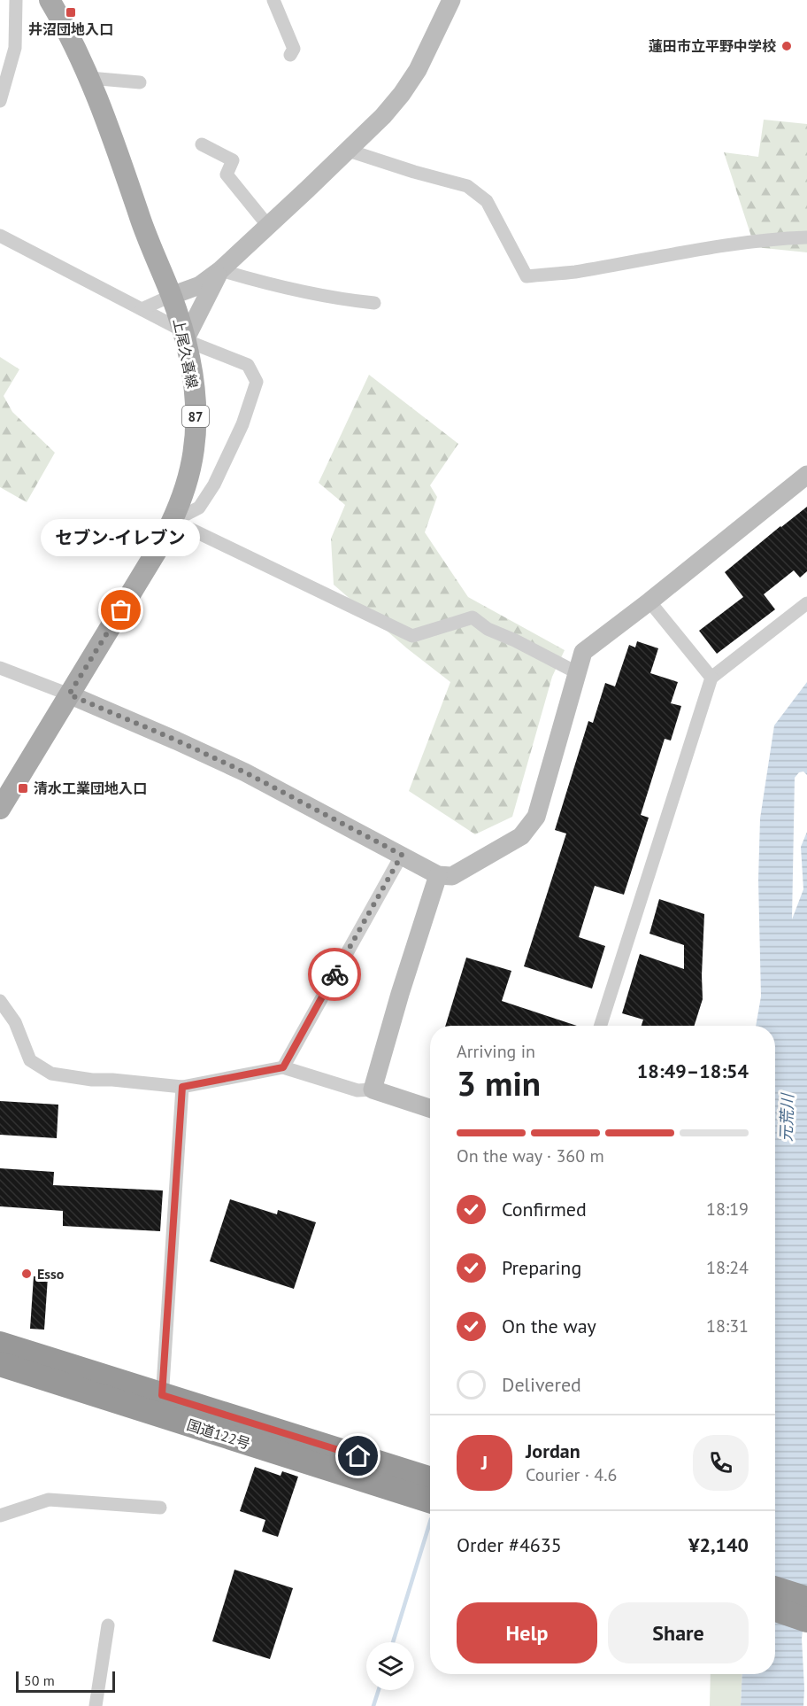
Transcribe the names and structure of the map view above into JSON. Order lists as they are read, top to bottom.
{
  "streets": {
    "highway": ["国道122号"],
    "main road": ["上尾久喜線", "87"]
  },
  "water": ["元荒川"],
  "places": {
    "transit": ["井沼団地入口", "清水工業団地入口"],
    "other": ["蓮田市立平野中学校", "セブン-イレブン", "Esso"]
  },
  "scale_bar": "50 m",
  "page": {
    "bubble": "セブン-イレブン",
    "heading": ["3 min", "Arriving in", "18:49–18:54"],
    "panel": [
      "Jordan",
      "Courier · 4.6",
      "Order #4635",
      "¥2,140"
    ],
    "bar": "On the way · 360 m",
    "list": [
      ["Confirmed", "18:19"],
      ["Preparing", "18:24"],
      ["On the way", "18:31"],
      "Delivered"
    ],
    "round": "J",
    "buttons": ["Help", "Share"],
    "scale": "50 m"
  }
}
